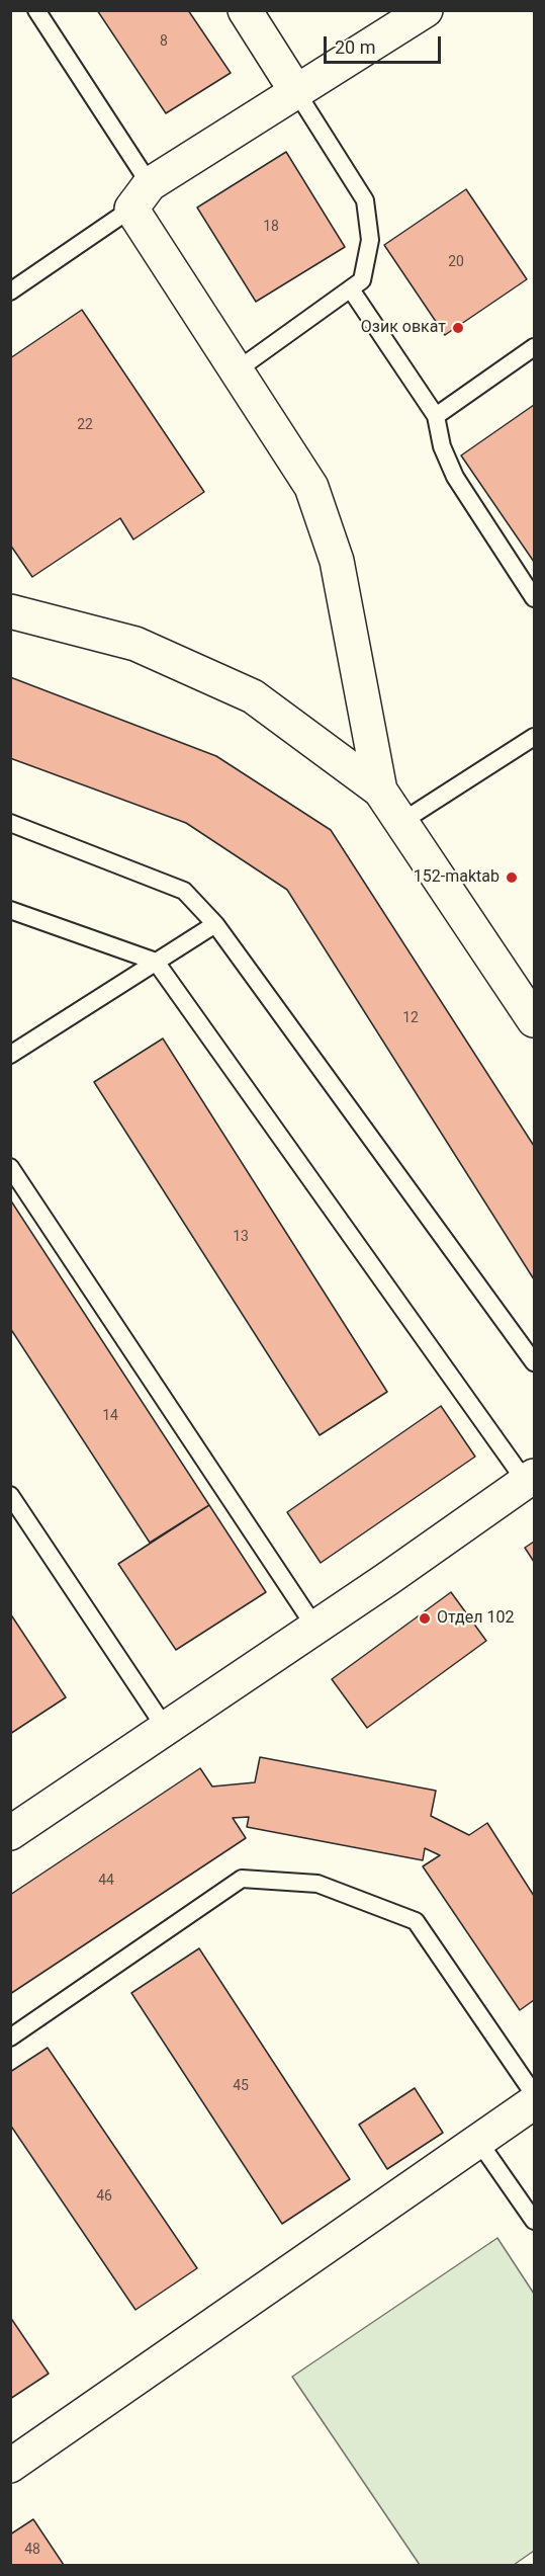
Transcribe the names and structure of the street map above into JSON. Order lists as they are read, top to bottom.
{
  "places": ["Озик овкат", "152-maktab", "Отдел 102"],
  "house_numbers": [
    "8",
    "18",
    "20",
    "22",
    "12",
    "13",
    "14",
    "44",
    "45",
    "46",
    "48"
  ],
  "scale_bar": "20 m"
}
